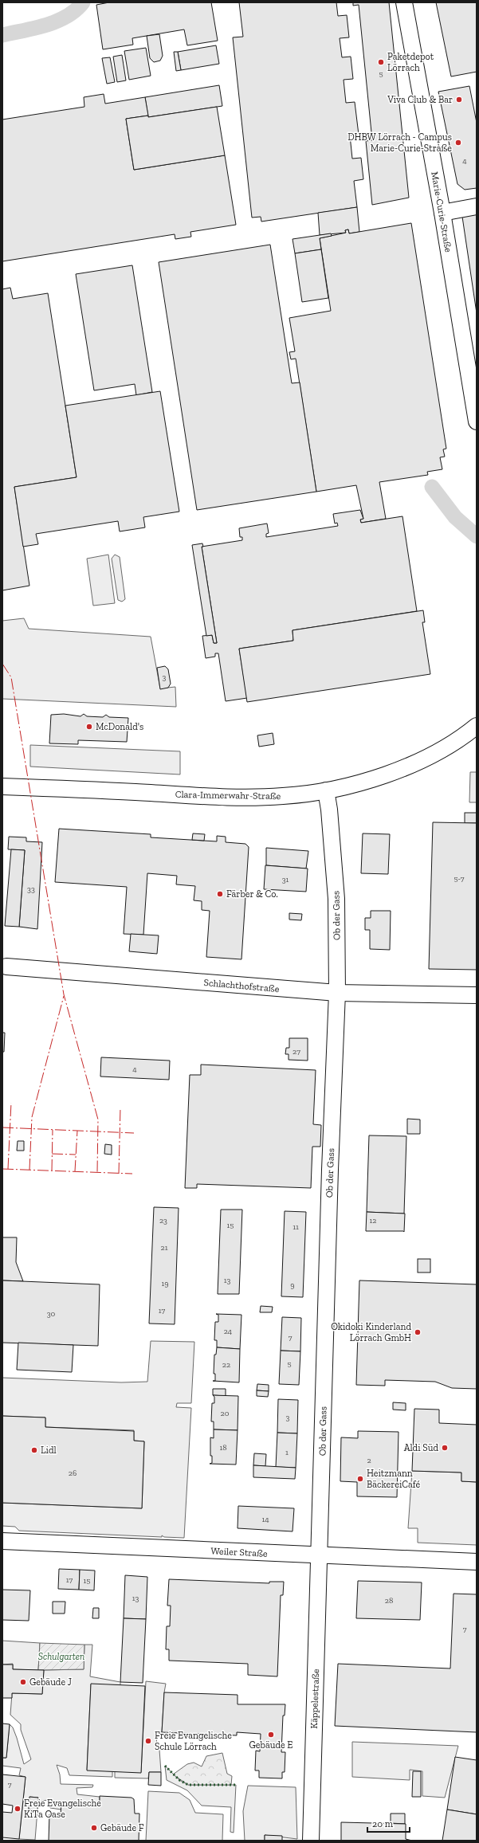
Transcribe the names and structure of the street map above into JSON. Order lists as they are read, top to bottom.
{
  "streets": {
    "street": [
      "Marie-Curie-Straße",
      "Clara-Immerwahr-Straße",
      "Ob der Gass",
      "Schlachthofstraße",
      "Weiler Straße",
      "Käppelestraße"
    ]
  },
  "crossings": [
    ["Clara-Immerwahr-Straße", "Ob der Gass"],
    ["Ob der Gass", "Schlachthofstraße"],
    ["Ob der Gass", "Weiler Straße"],
    ["Ob der Gass", "Käppelestraße"],
    ["Weiler Straße", "Käppelestraße"]
  ],
  "parks": ["Schulgarten"],
  "places": [
    "Paketdepot Lörrach",
    "Viva Club & Bar",
    "DHBW Lörrach - Campus Marie-Curie-Straße",
    "McDonald's",
    "Färber & Co.",
    "Okidoki Kinderland Lörrach GmbH",
    "Aldi Süd",
    "Lidl",
    "Heitzmann BäckereiCafé",
    "Gebäude J",
    "Gebäude E",
    "Freie Evangelische Schule Lörrach",
    "Freie Evangelische KiTa Oase",
    "Gebäude F"
  ],
  "house_numbers": [
    "5",
    "4",
    "3",
    "5-7",
    "31",
    "33",
    "27",
    "4",
    "23",
    "12",
    "15",
    "11",
    "21",
    "13",
    "19",
    "9",
    "17",
    "30",
    "24",
    "7",
    "5",
    "22",
    "20",
    "3",
    "18",
    "1",
    "2",
    "26",
    "14",
    "17",
    "15",
    "13",
    "28",
    "7",
    "7"
  ],
  "scale_bar": "20 m"
}
